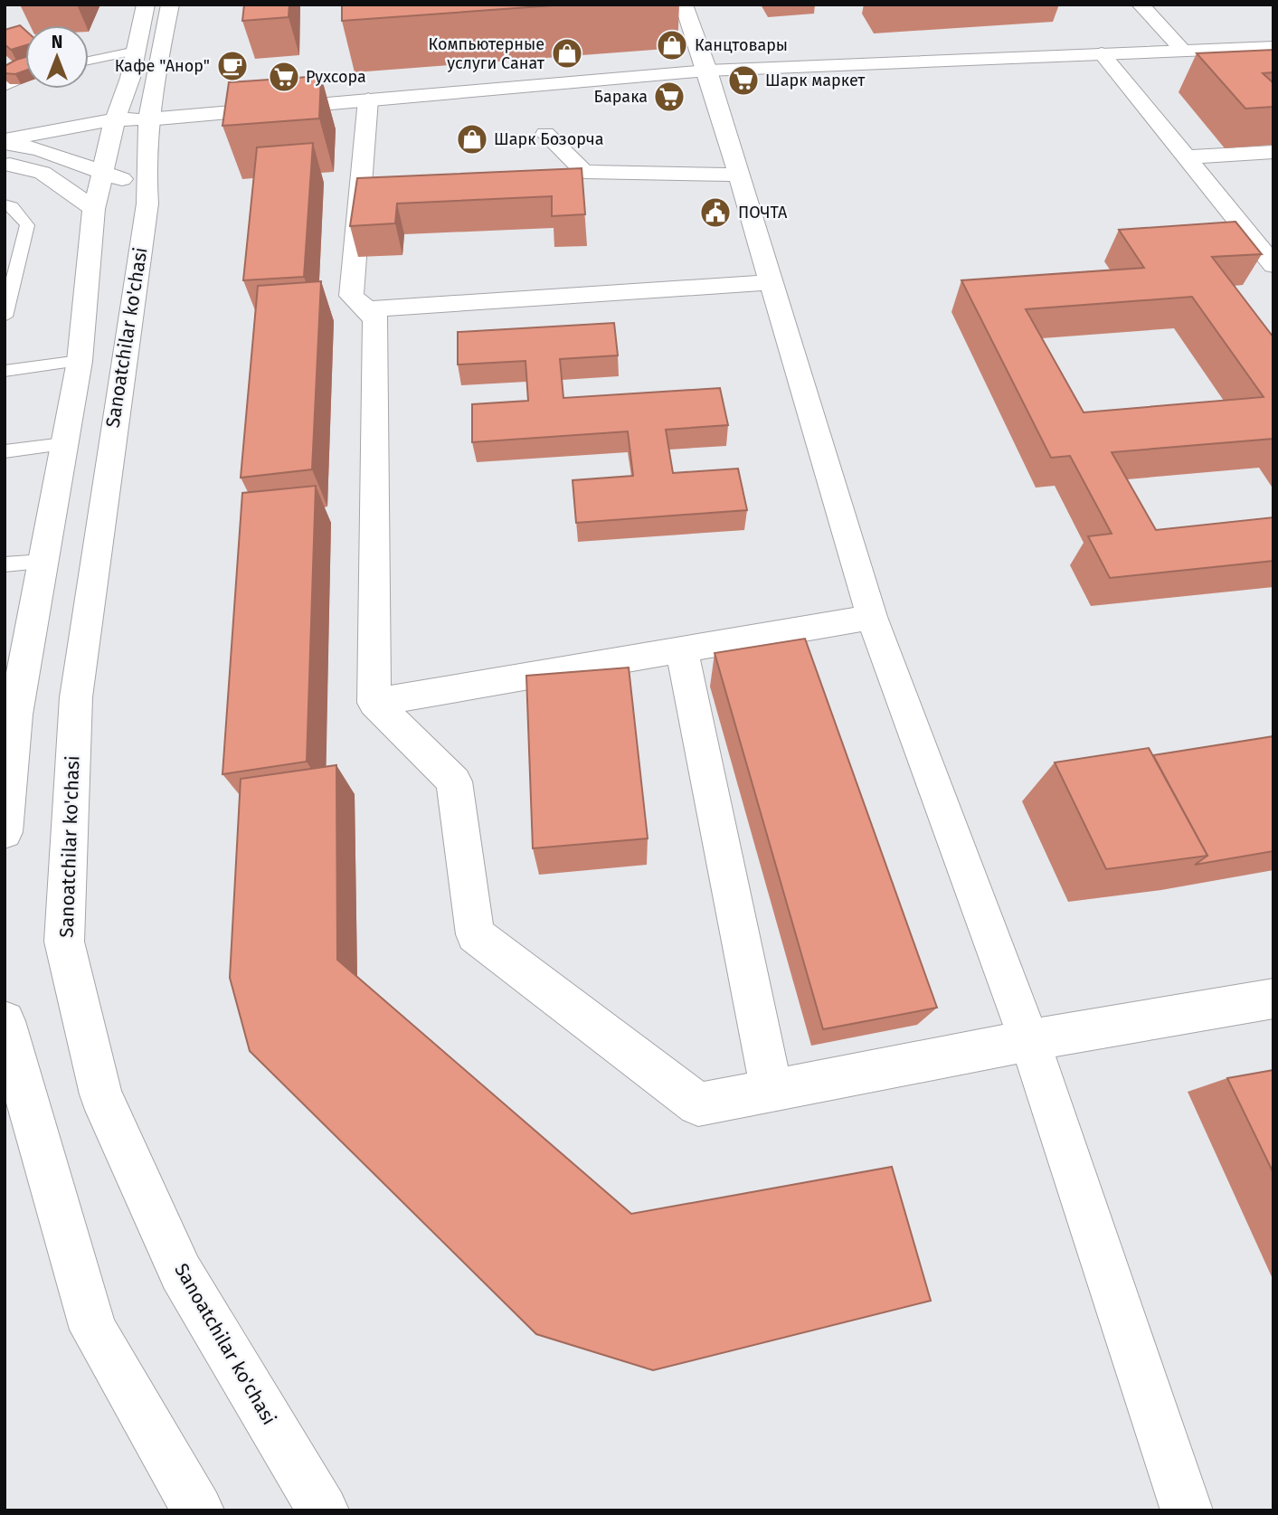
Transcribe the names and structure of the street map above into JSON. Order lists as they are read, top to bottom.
{
  "streets": {
    "street": ["Sanoatchilar ko'chasi"]
  },
  "places": {
    "shop": ["Канцтовары", "Компьютерные услуги Санат", "Шарк Бозорча"],
    "cafe": ["Кафе \"Анор\""],
    "supermarket": ["Рухсора", "Шарк маркет", "Барака"],
    "public building": ["ПОЧТА"]
  },
  "north": "top"
}
